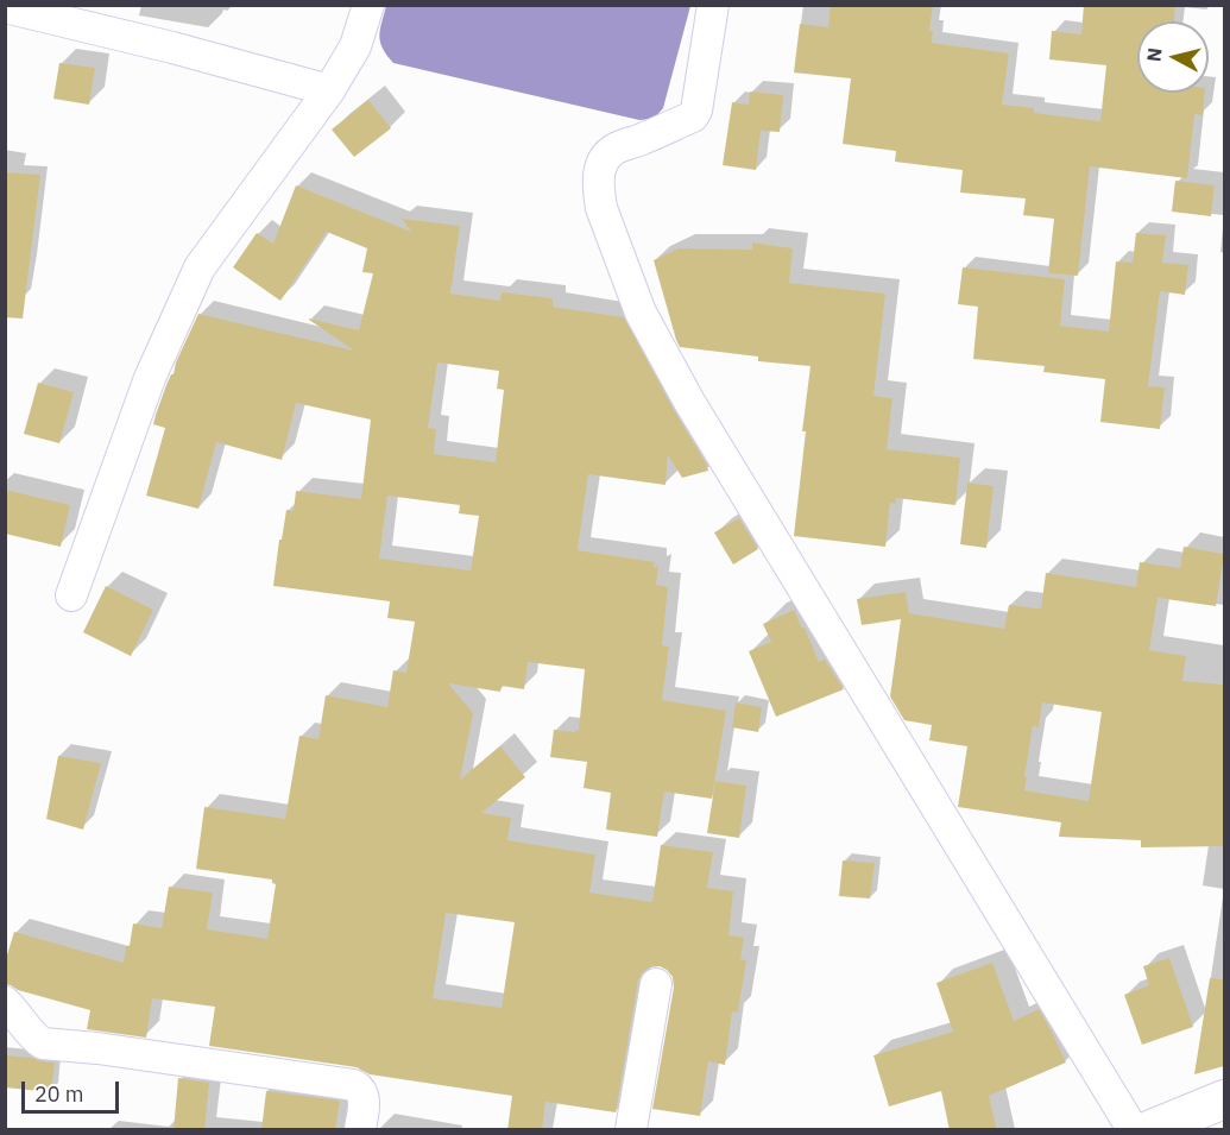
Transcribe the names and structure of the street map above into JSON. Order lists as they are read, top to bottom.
{
  "scale_bar": "20 m",
  "north": "left"
}
